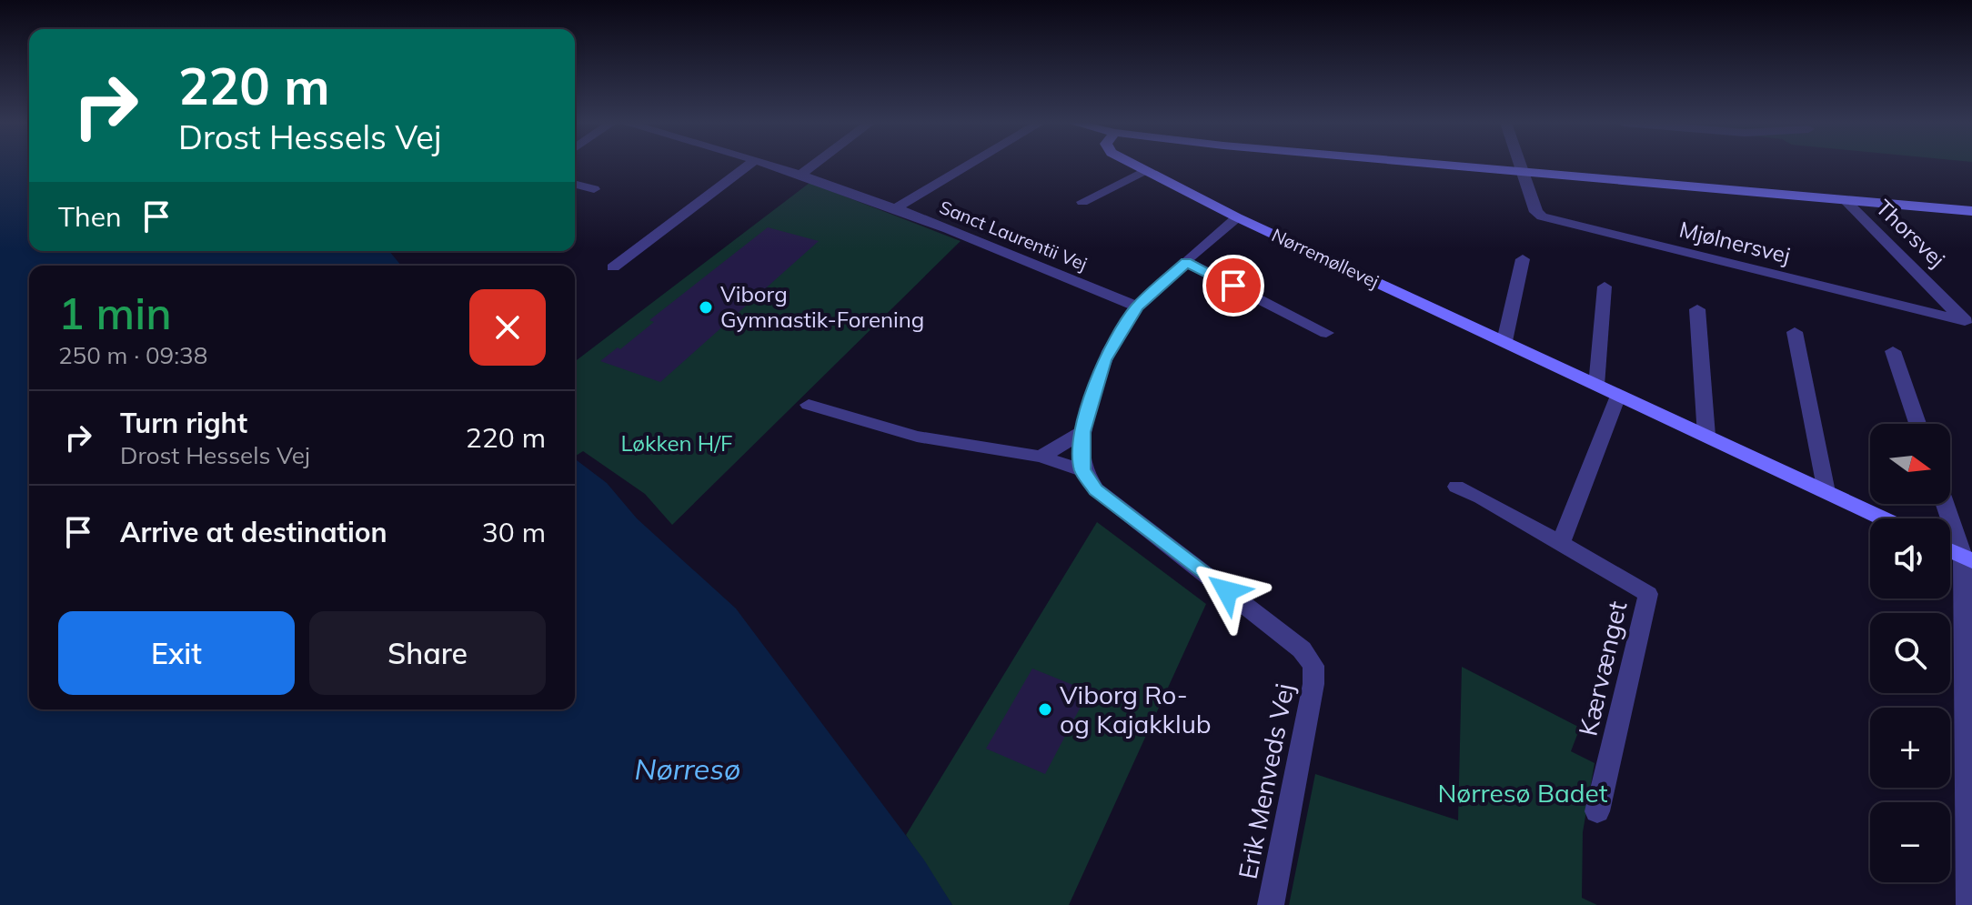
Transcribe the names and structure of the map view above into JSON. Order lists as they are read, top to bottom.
{
  "streets": {
    "street": [
      "Thorsvej",
      "Sanct Laurentii Vej",
      "Mjølnersvej",
      "Nørremøllevej",
      "Kærvænget",
      "Erik Menveds Vej"
    ]
  },
  "crossings": [
    ["Thorsvej", "Mjølnersvej"]
  ],
  "water": ["Nørresø"],
  "parks": ["Løkken H/F", "Nørresø Badet"],
  "places": ["Viborg Gymnastik-Forening", "Viborg Ro- og Kajakklub"],
  "north": "right",
  "page": {
    "turn": ["220 m", "Drost Hessels Vej"],
    "then": "Then",
    "heading": ["1 min", "250 m · 09:38"],
    "list": [
      {
        "name": "Turn right",
        "note": "Drost Hessels Vej",
        "value": "220 m"
      },
      {
        "name": "Arrive at destination",
        "value": "30 m"
      }
    ],
    "map_buttons": ["+", "−"],
    "buttons": ["Exit", "Share"]
  }
}
